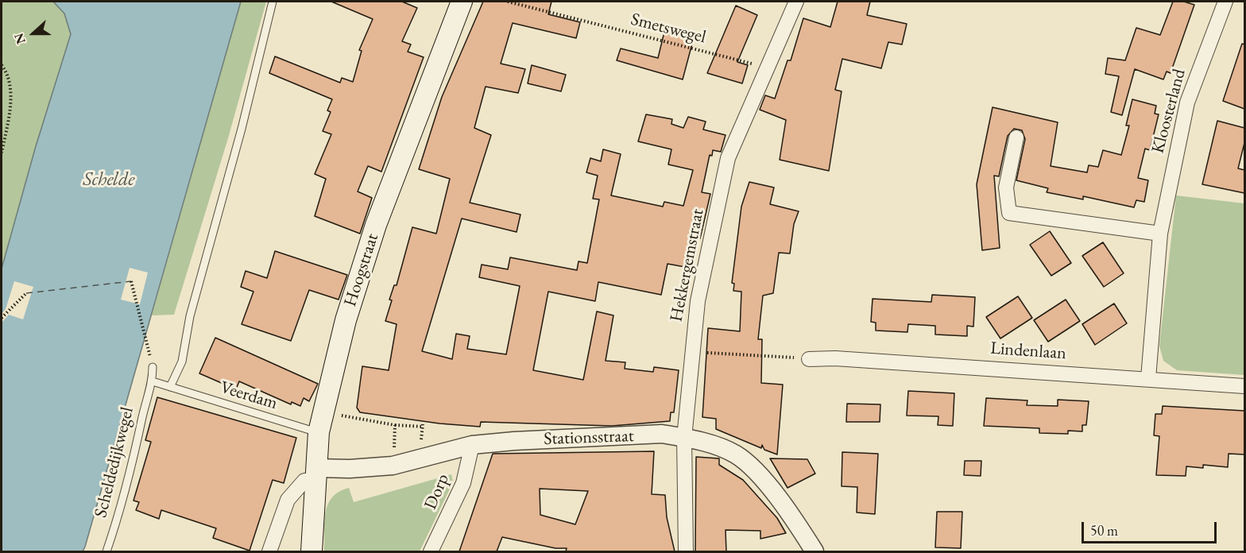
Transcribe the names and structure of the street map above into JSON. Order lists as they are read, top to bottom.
{
  "streets": {
    "main road": ["Hoogstraat"],
    "street": [
      "Kloosterland",
      "Hekkergemstraat",
      "Lindenlaan",
      "Stationsstraat",
      "Dorp"
    ],
    "lane": ["Veerdam", "Scheldedijkwegel"],
    "path": ["Smetswegel"]
  },
  "crossings": [
    ["Smetswegel", "Hekkergemstraat"],
    ["Kloosterland", "Lindenlaan"],
    ["Hekkergemstraat", "Stationsstraat"],
    ["Hoogstraat", "Veerdam"],
    ["Hoogstraat", "Stationsstraat"],
    ["Veerdam", "Scheldedijkwegel"],
    ["Stationsstraat", "Dorp"]
  ],
  "water": ["Schelde"],
  "scale_bar": "50 m",
  "north": "left"
}
